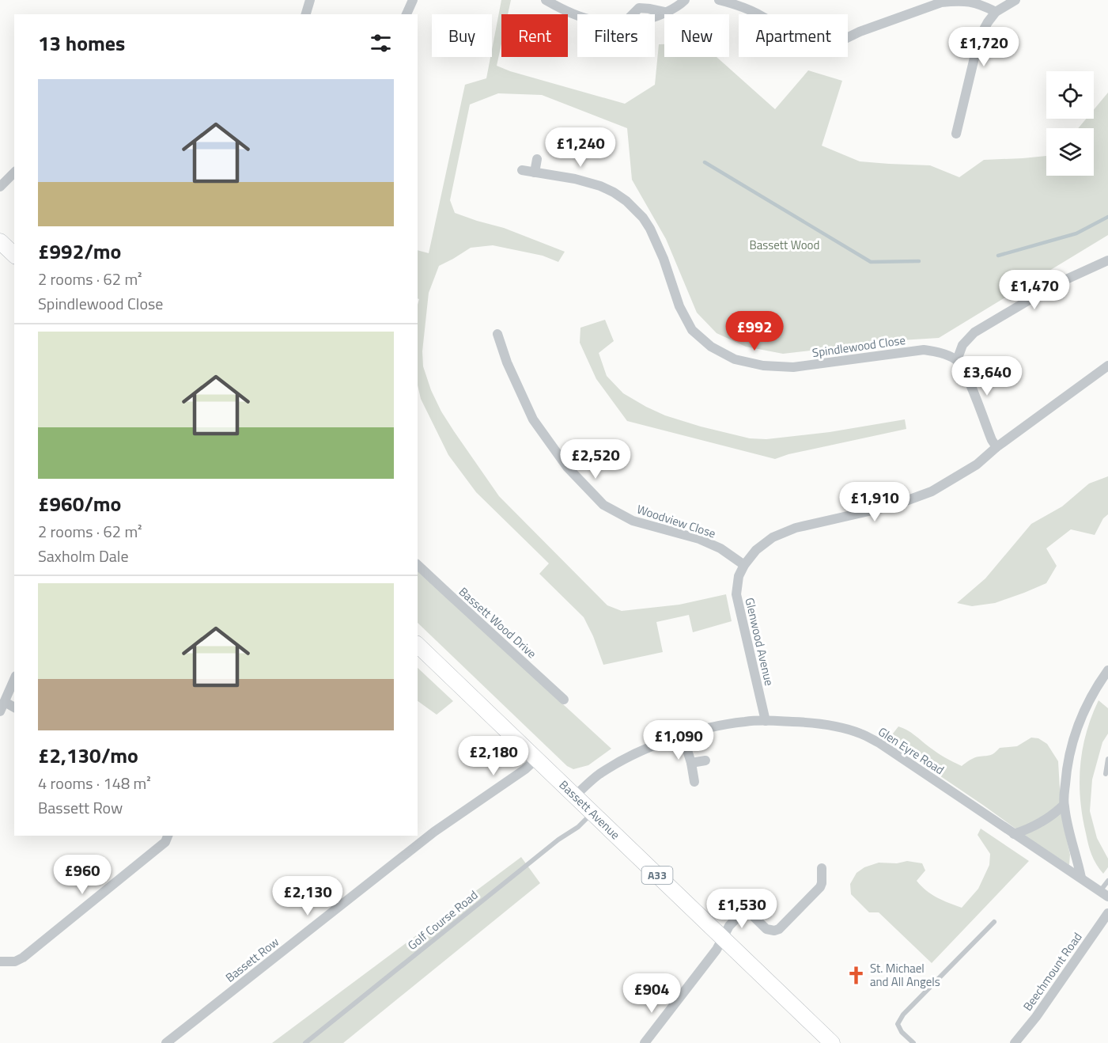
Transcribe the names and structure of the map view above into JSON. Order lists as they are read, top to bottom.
{
  "streets": {
    "main road": ["Bassett Avenue", "A33"],
    "street": [
      "Spindlewood Close",
      "Woodview Close",
      "Bassett Wood Drive",
      "Glenwood Avenue",
      "Glen Eyre Road",
      "Bassett Row",
      "Beechmount Road"
    ],
    "lane": ["Golf Course Road"]
  },
  "crossings": [
    ["Woodview Close", "Glenwood Avenue"],
    ["Glenwood Avenue", "Glen Eyre Road"],
    ["Glen Eyre Road", "Bassett Avenue"],
    ["Bassett Avenue", "Golf Course Road"],
    ["Bassett Avenue", "Bassett Row"]
  ],
  "parks": ["Bassett Wood"],
  "places": {
    "church": ["St. Michael and All Angels"]
  },
  "page": {
    "chip": [
      "Buy",
      "Rent",
      "Filters",
      "New",
      "Apartment"
    ],
    "heading": "13 homes",
    "price": [
      "£1,720",
      "£1,240",
      "£1,470",
      "£992",
      "£3,640",
      "£2,520",
      "£1,910",
      "£1,090",
      "£2,180",
      "£960",
      "£2,130",
      "£1,530",
      "£904"
    ],
    "list": [
      {
        "name": "£992/mo",
        "note": "2 rooms · 62 m² · Spindlewood Close"
      },
      {
        "name": "£960/mo",
        "note": "2 rooms · 62 m² · Saxholm Dale"
      },
      {
        "name": "£2,130/mo",
        "note": "4 rooms · 148 m² · Bassett Row"
      }
    ]
  }
}
